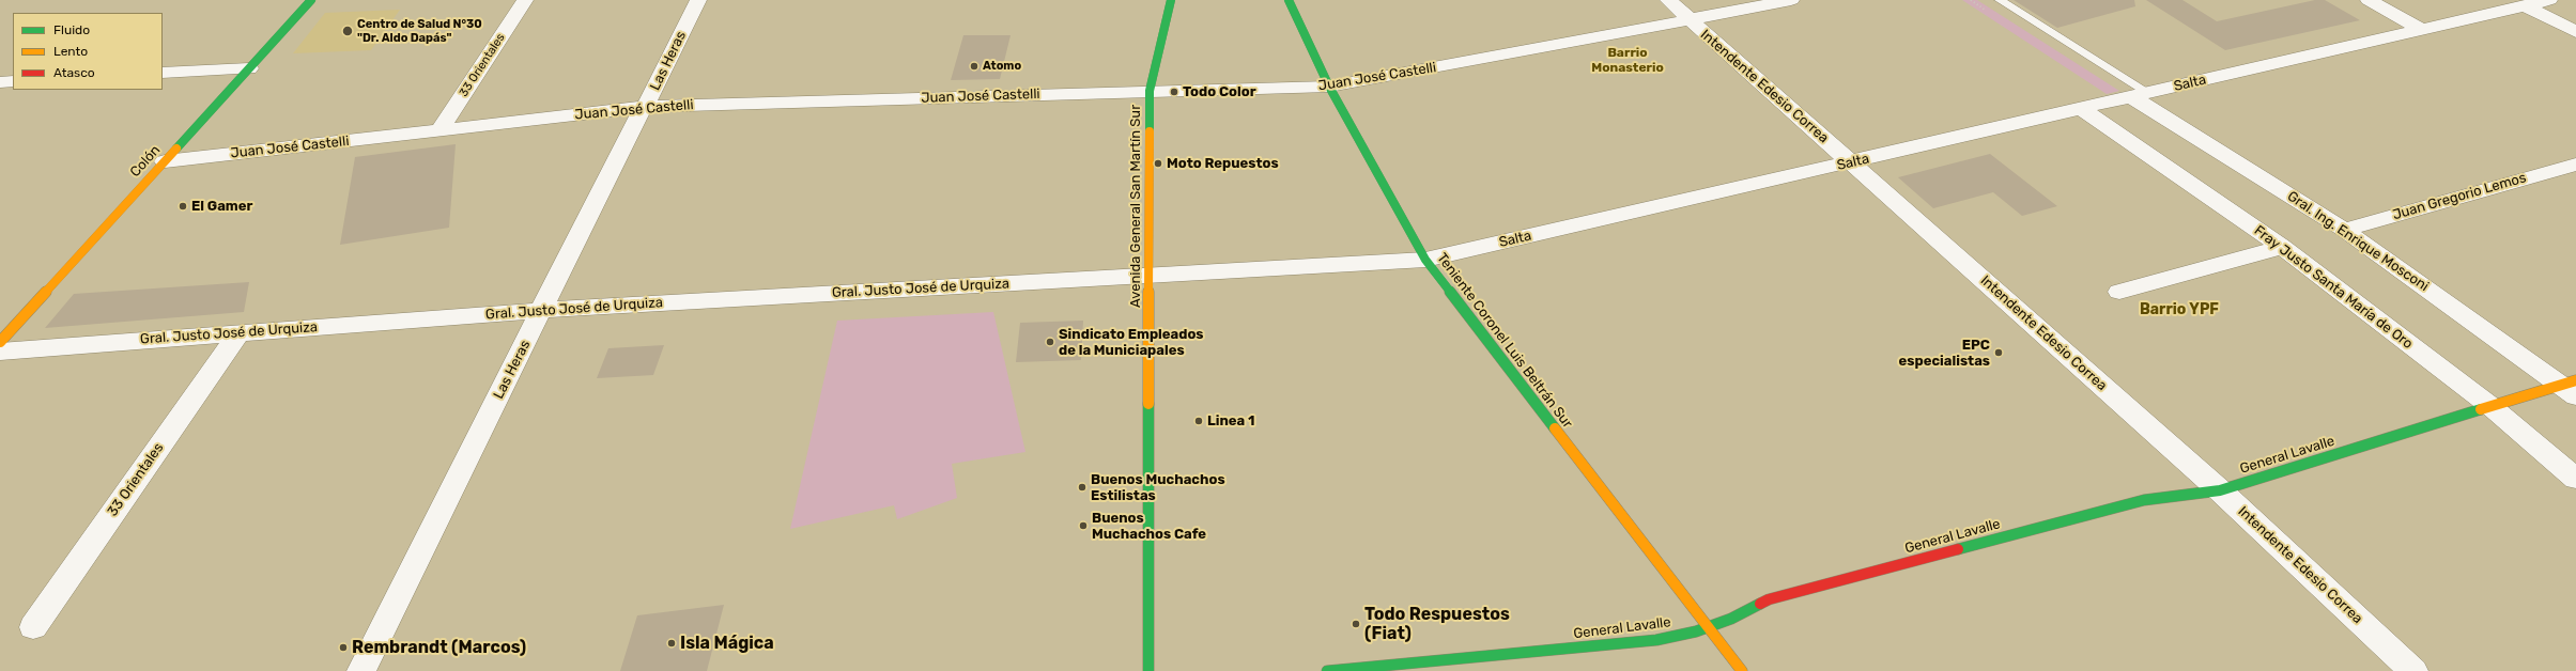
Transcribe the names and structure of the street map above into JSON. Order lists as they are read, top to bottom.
{
  "streets": {
    "street": [
      "Las Heras",
      "33 Orientales",
      "Juan José Castelli",
      "Salta",
      "Intendente Edesio Correa",
      "Colón",
      "Juan Gregorio Lemos",
      "Avenida General San Martín Sur",
      "Gral. Ing. Enrique Mosconi",
      "Fray Justo Santa María de Oro",
      "Gral. Justo José de Urquiza",
      "Teniente Coronel Luis Beltrán Sur",
      "General Lavalle"
    ]
  },
  "crossings": [
    ["Las Heras", "Juan José Castelli"],
    ["Las Heras", "Gral. Justo José de Urquiza"],
    ["33 Orientales", "Juan José Castelli"],
    ["33 Orientales", "Gral. Justo José de Urquiza"],
    ["Juan José Castelli", "Intendente Edesio Correa"],
    ["Juan José Castelli", "Colón"],
    ["Juan José Castelli", "Avenida General San Martín Sur"],
    ["Juan José Castelli", "Teniente Coronel Luis Beltrán Sur"],
    ["Salta", "Intendente Edesio Correa"],
    ["Salta", "Avenida General San Martín Sur"],
    ["Salta", "Gral. Ing. Enrique Mosconi"],
    ["Salta", "Fray Justo Santa María de Oro"],
    ["Salta", "Gral. Justo José de Urquiza"],
    ["Salta", "Teniente Coronel Luis Beltrán Sur"],
    ["Intendente Edesio Correa", "General Lavalle"],
    ["Juan Gregorio Lemos", "Gral. Ing. Enrique Mosconi"],
    ["Avenida General San Martín Sur", "Gral. Justo José de Urquiza"],
    ["Gral. Ing. Enrique Mosconi", "General Lavalle"],
    ["Fray Justo Santa María de Oro", "General Lavalle"],
    ["Teniente Coronel Luis Beltrán Sur", "General Lavalle"]
  ],
  "districts": ["Barrio Monasterio", "Barrio YPF"],
  "places": [
    "Centro de Salud N°30 \"Dr. Aldo Dapás\"",
    "Atomo",
    "Todo Color",
    "Moto Repuestos",
    "El Gamer",
    "Sindicato Empleados de la Municiapales",
    "EPC especialistas",
    "Linea 1",
    "Buenos Muchachos Estilistas",
    "Buenos Muchachos Cafe",
    "Todo Respuestos (Fiat)",
    "Isla Mágica",
    "Rembrandt (Marcos)"
  ],
  "legend": ["Fluido", "Lento", "Atasco"]
}
